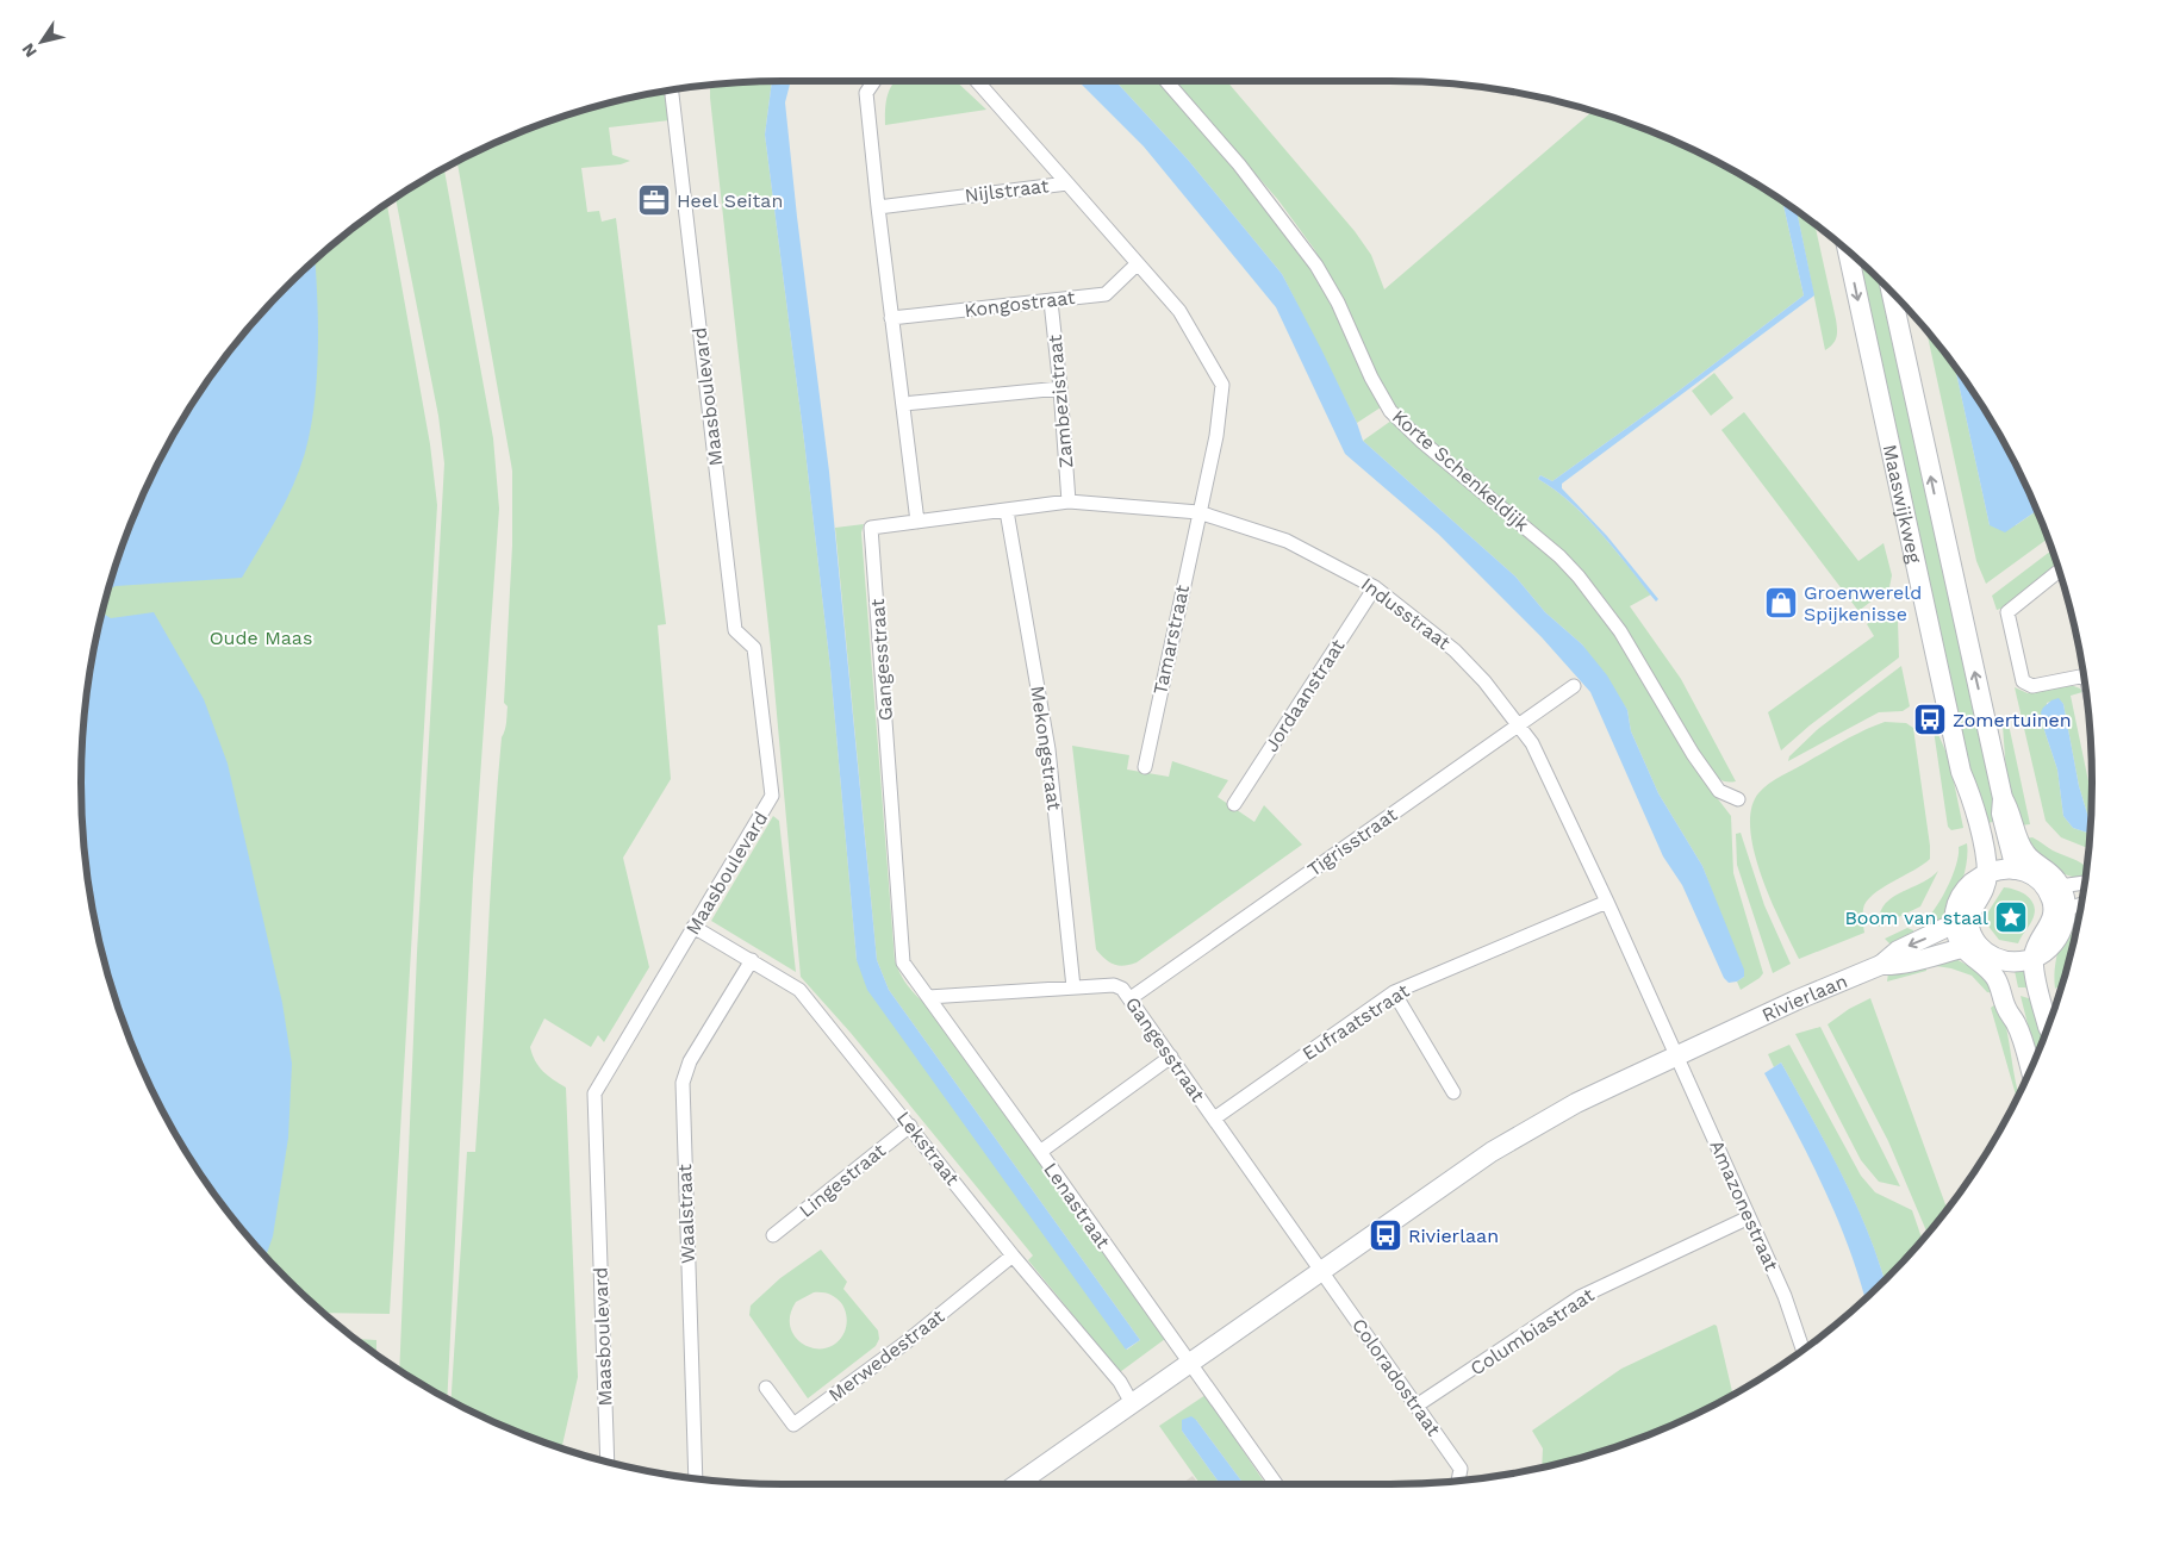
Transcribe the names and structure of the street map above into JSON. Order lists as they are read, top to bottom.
{
  "streets": {
    "street": [
      "Nijlstraat",
      "Kongostraat",
      "Maasboulevard",
      "Zambezistraat",
      "Korte Schenkeldijk",
      "Maaswijkweg",
      "Indusstraat",
      "Tamarstraat",
      "Gangesstraat",
      "Jordaanstraat",
      "Mekongstraat",
      "Tigrisstraat",
      "Rivierlaan",
      "Eufraatstraat",
      "Lekstraat",
      "Lingestraat",
      "Lenastraat",
      "Amazonestraat",
      "Waalstraat",
      "Columbiastraat",
      "Merwedestraat",
      "Coloradostraat"
    ]
  },
  "crossings": [
    ["Nijlstraat", "Kongostraat"],
    ["Nijlstraat", "Indusstraat"],
    ["Nijlstraat", "Tamarstraat"],
    ["Kongostraat", "Zambezistraat"],
    ["Maasboulevard", "Lekstraat"],
    ["Zambezistraat", "Indusstraat"],
    ["Maaswijkweg", "Rivierlaan"],
    ["Indusstraat", "Tamarstraat"],
    ["Indusstraat", "Gangesstraat"],
    ["Indusstraat", "Jordaanstraat"],
    ["Indusstraat", "Mekongstraat"],
    ["Indusstraat", "Tigrisstraat"],
    ["Indusstraat", "Rivierlaan"],
    ["Indusstraat", "Eufraatstraat"],
    ["Indusstraat", "Amazonestraat"],
    ["Gangesstraat", "Mekongstraat"],
    ["Gangesstraat", "Tigrisstraat"],
    ["Gangesstraat", "Rivierlaan"],
    ["Gangesstraat", "Eufraatstraat"],
    ["Gangesstraat", "Lenastraat"],
    ["Gangesstraat", "Coloradostraat"],
    ["Rivierlaan", "Lekstraat"],
    ["Rivierlaan", "Lenastraat"],
    ["Rivierlaan", "Amazonestraat"],
    ["Rivierlaan", "Coloradostraat"],
    ["Lekstraat", "Lingestraat"],
    ["Lekstraat", "Waalstraat"],
    ["Lekstraat", "Merwedestraat"],
    ["Amazonestraat", "Columbiastraat"],
    ["Columbiastraat", "Coloradostraat"]
  ],
  "parks": ["Oude Maas"],
  "places": {
    "office": ["Heel Seitan"],
    "shop": ["Groenwereld Spijkenisse"],
    "bus stop": ["Zomertuinen", "Rivierlaan"],
    "place": ["Boom van staal"]
  },
  "north": "bottom left"
}
